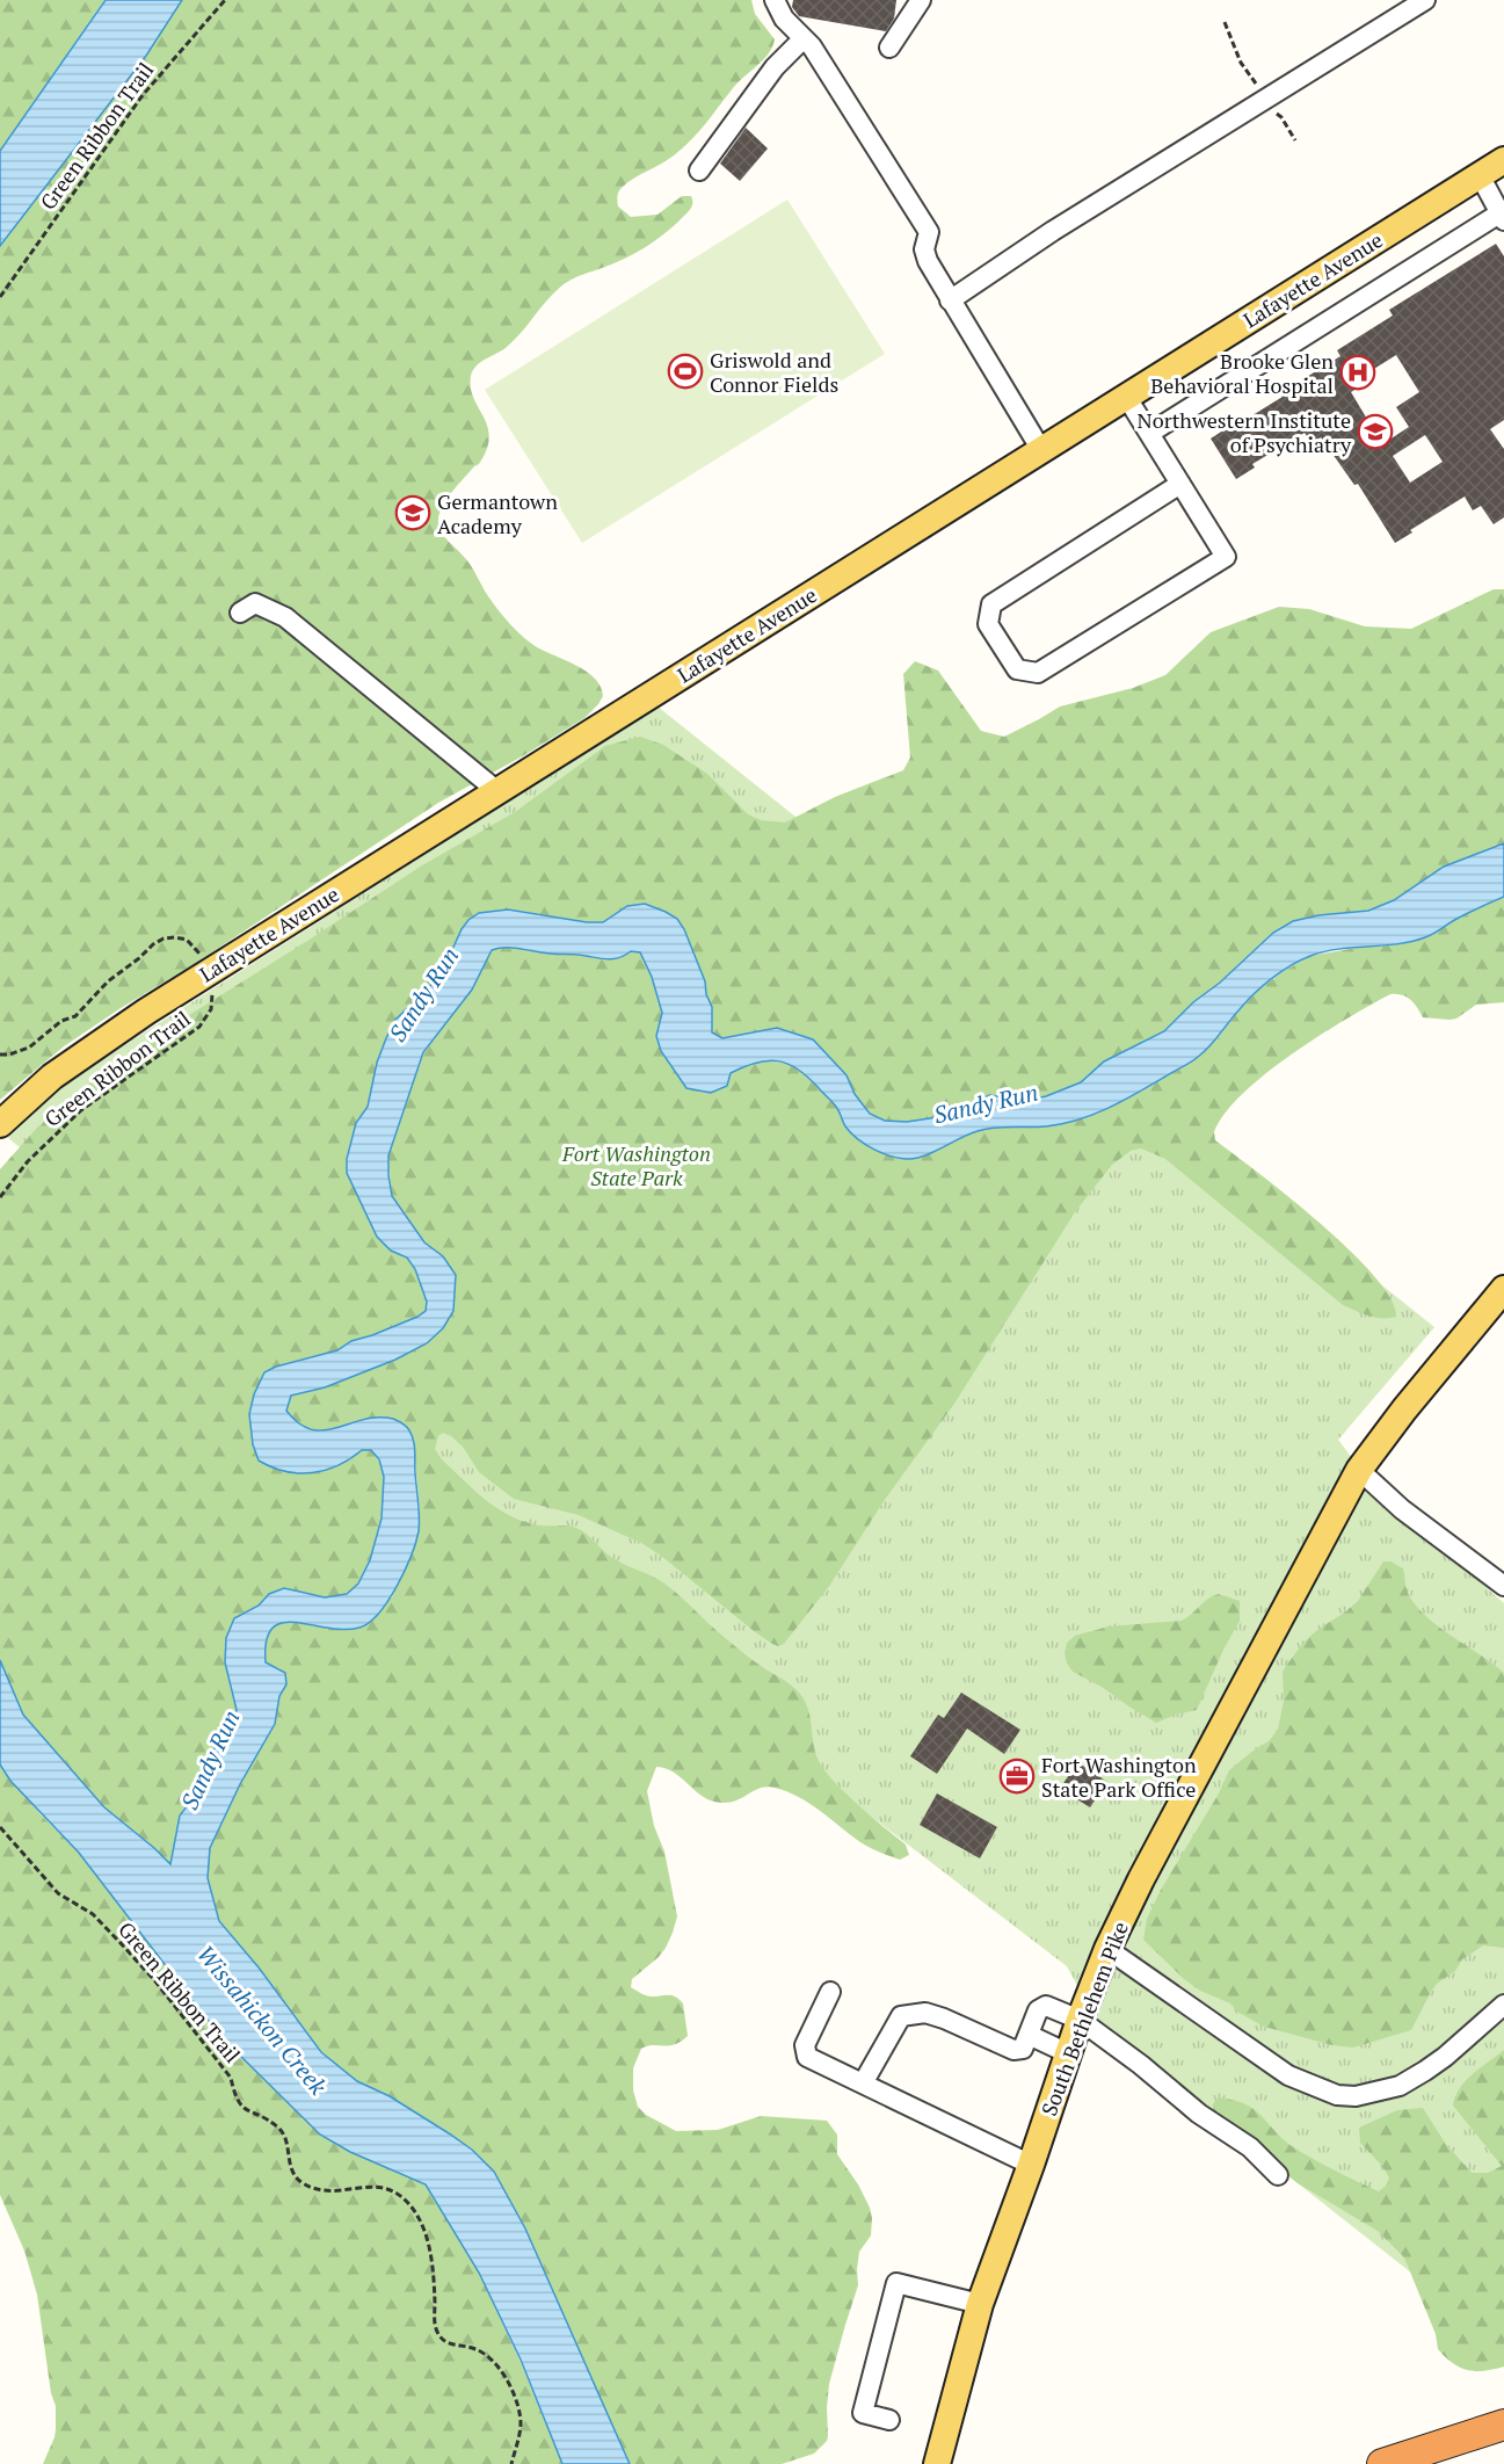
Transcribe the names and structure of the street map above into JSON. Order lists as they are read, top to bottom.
{
  "streets": {
    "main road": ["Lafayette Avenue", "South Bethlehem Pike"],
    "path": ["Green Ribbon Trail"]
  },
  "water": ["Sandy Run", "Wissahickon Creek"],
  "parks": ["Fort Washington State Park"],
  "places": {
    "sports": ["Griswold and Connor Fields"],
    "hospital": ["Brooke Glen Behavioral Hospital"],
    "school or university": ["Northwestern Institute of Psychiatry", "Germantown Academy"],
    "office": ["Fort Washington State Park Office"]
  }
}
